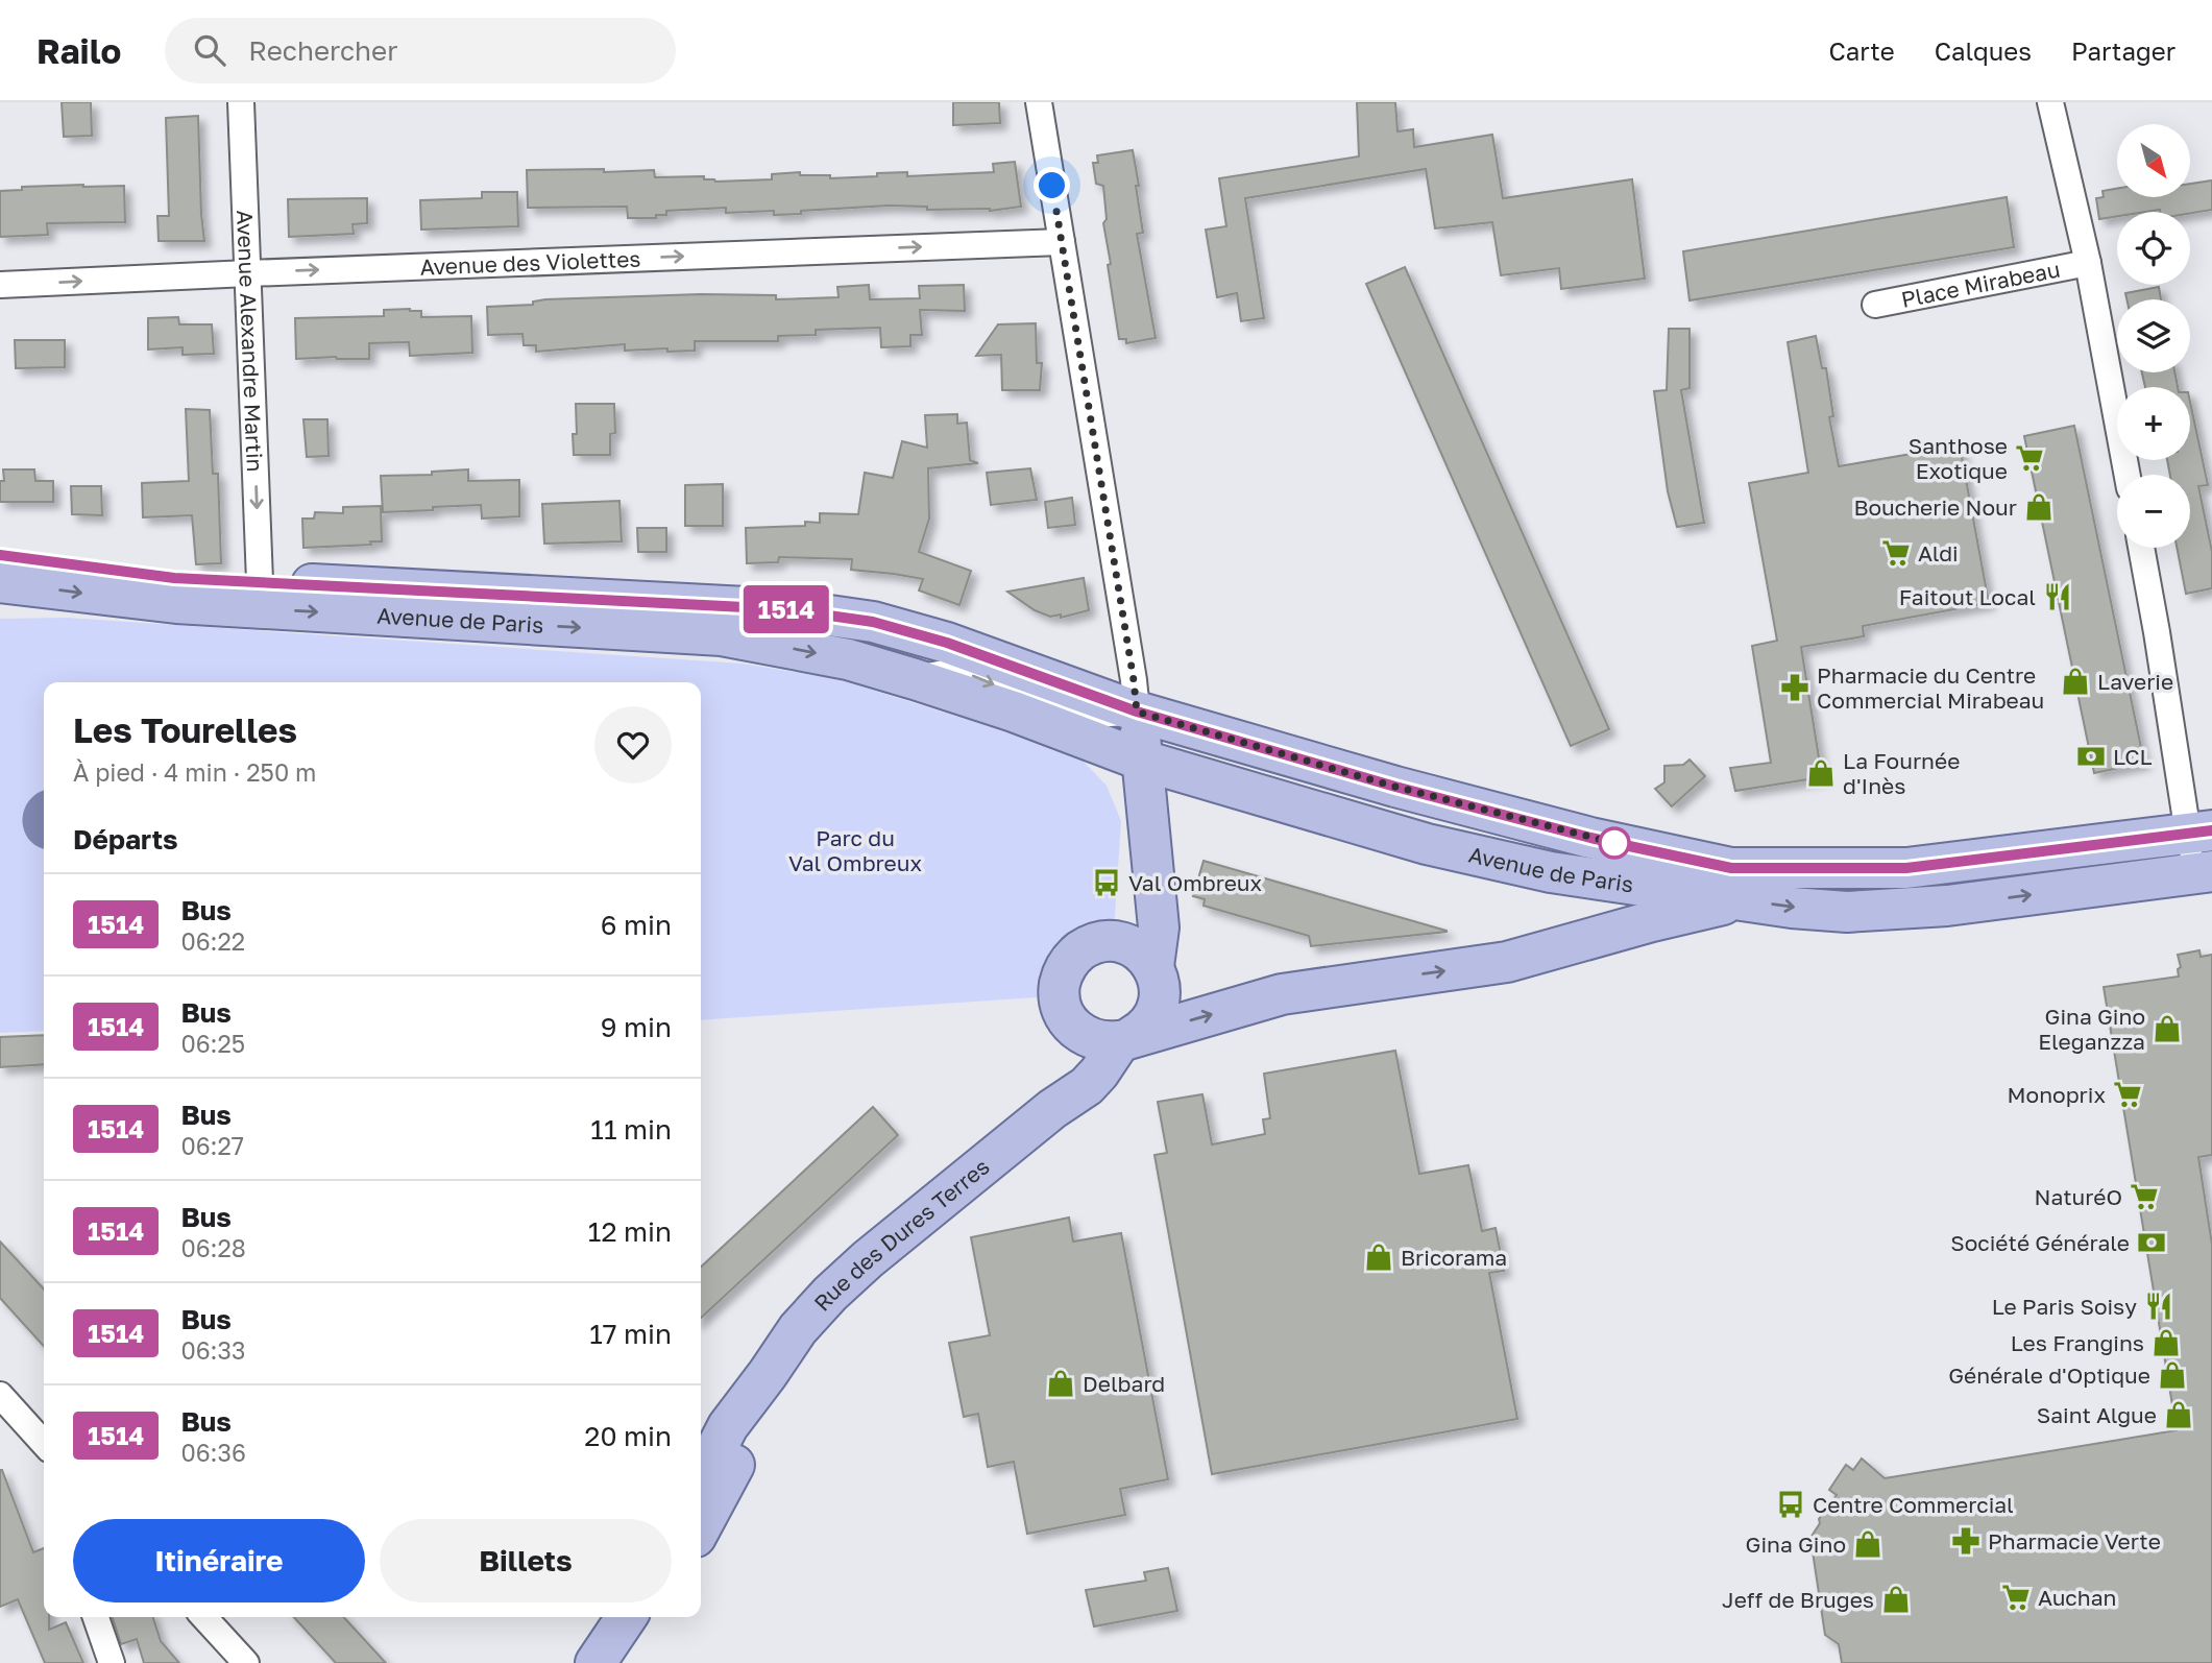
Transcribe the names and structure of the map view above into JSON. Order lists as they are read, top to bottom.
{
  "streets": {
    "main road": ["Avenue de Paris", "Rue des Dures Terres"],
    "street": ["Avenue des Violettes", "Place Mirabeau", "Avenue Alexandre Martin"]
  },
  "crossings": [
    ["Avenue des Violettes", "Avenue Alexandre Martin"],
    ["Avenue Alexandre Martin", "Avenue de Paris"]
  ],
  "one_way": ["Avenue des Violettes", "Avenue Alexandre Martin"],
  "parks": ["Parc du Val Ombreux"],
  "places": {
    "supermarket": [
      "Santhose Exotique",
      "Aldi",
      "Monoprix",
      "NaturéO",
      "Auchan"
    ],
    "shop": [
      "Boucherie Nour",
      "Laverie",
      "La Fournée d'Inès",
      "Gina Gino Eleganzza",
      "Bricorama",
      "Les Frangins",
      "Générale d'Optique",
      "Delbard",
      "Saint Algue",
      "Gina Gino",
      "Jeff de Bruges"
    ],
    "restaurant": ["Faitout Local", "Le Paris Soisy"],
    "pharmacy": ["Pharmacie du Centre Commercial Mirabeau", "Pharmacie Verte"],
    "bank": ["LCL", "Société Générale"],
    "bus stop": ["Val Ombreux", "Centre Commercial"]
  },
  "lines": ["bus line 1514"],
  "north": "bottom right",
  "page": {
    "header": "Railo",
    "search": "Rechercher",
    "nav": ["Carte", "Calques", "Partager"],
    "on_map": "1514",
    "map_buttons": ["+", "−"],
    "heading": [
      ["Les Tourelles", "À pied · 4 min · 250 m"],
      "Départs"
    ],
    "list": [
      {
        "mark": "1514",
        "name": "Bus",
        "note": "06:22",
        "value": "6 min"
      },
      {
        "mark": "1514",
        "name": "Bus",
        "note": "06:25",
        "value": "9 min"
      },
      {
        "mark": "1514",
        "name": "Bus",
        "note": "06:27",
        "value": "11 min"
      },
      {
        "mark": "1514",
        "name": "Bus",
        "note": "06:28",
        "value": "12 min"
      },
      {
        "mark": "1514",
        "name": "Bus",
        "note": "06:33",
        "value": "17 min"
      },
      {
        "mark": "1514",
        "name": "Bus",
        "note": "06:36",
        "value": "20 min"
      }
    ],
    "buttons": ["Itinéraire", "Billets"]
  }
}
